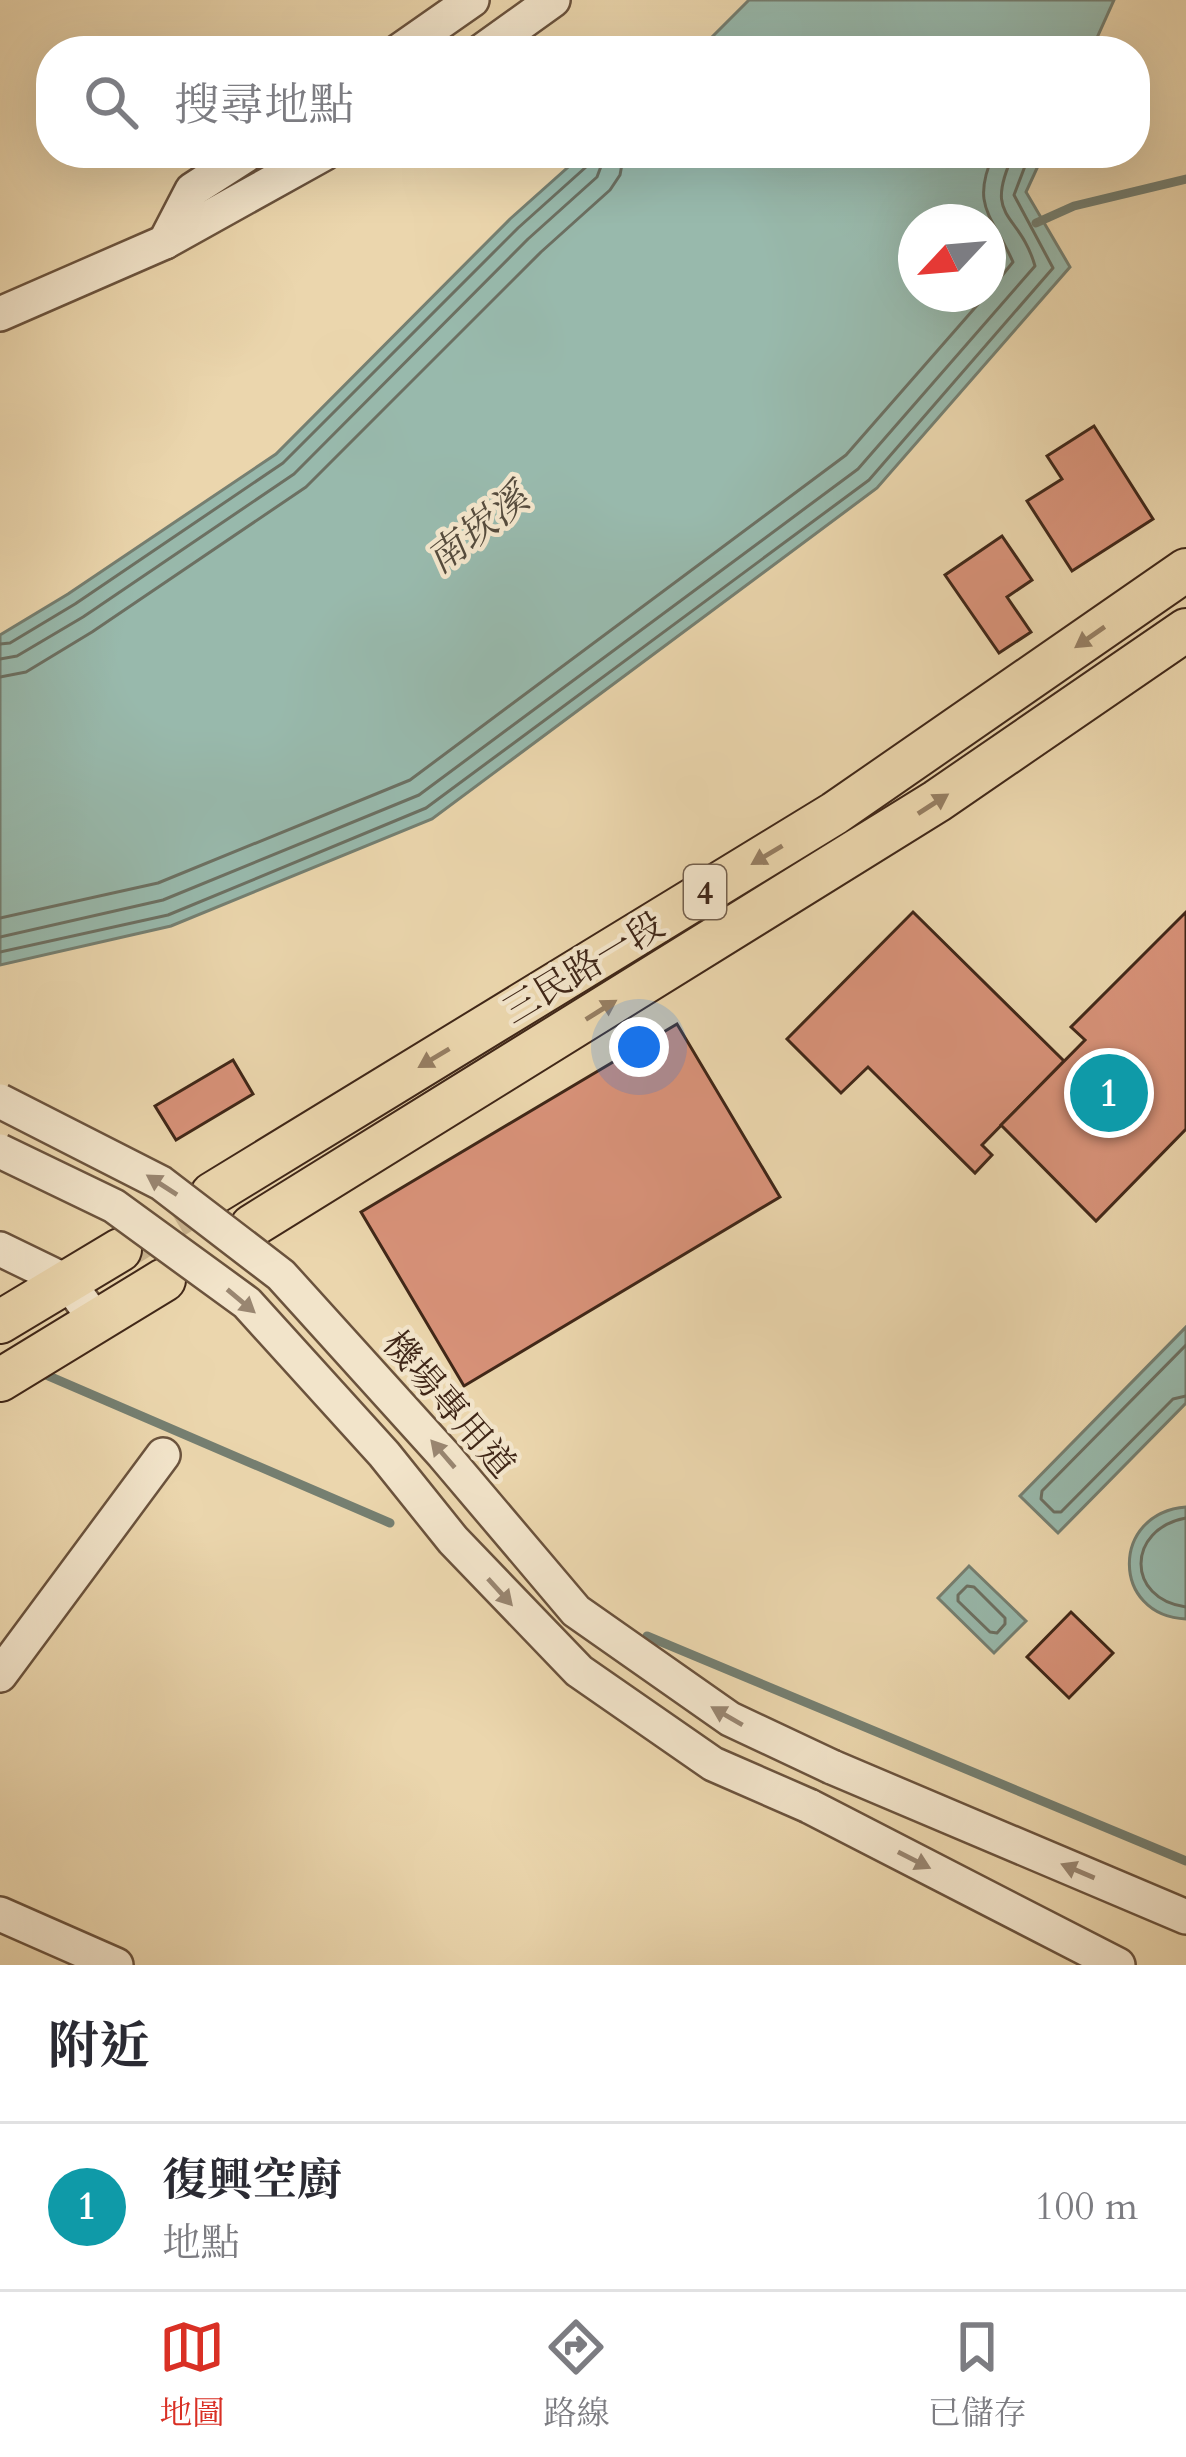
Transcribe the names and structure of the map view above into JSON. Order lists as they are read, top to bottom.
{
  "streets": {
    "main road": ["4", "三民路一段"],
    "street": ["機場專用道"]
  },
  "water": ["南崁溪"],
  "north": "bottom left",
  "page": {
    "search": "搜尋地點",
    "pins": "1",
    "heading": "附近",
    "list": [
      {
        "mark": "1",
        "name": "復興空廚",
        "note": "地點",
        "value": "100 m"
      }
    ],
    "nav": ["地圖", "路線", "已儲存"]
  }
}
